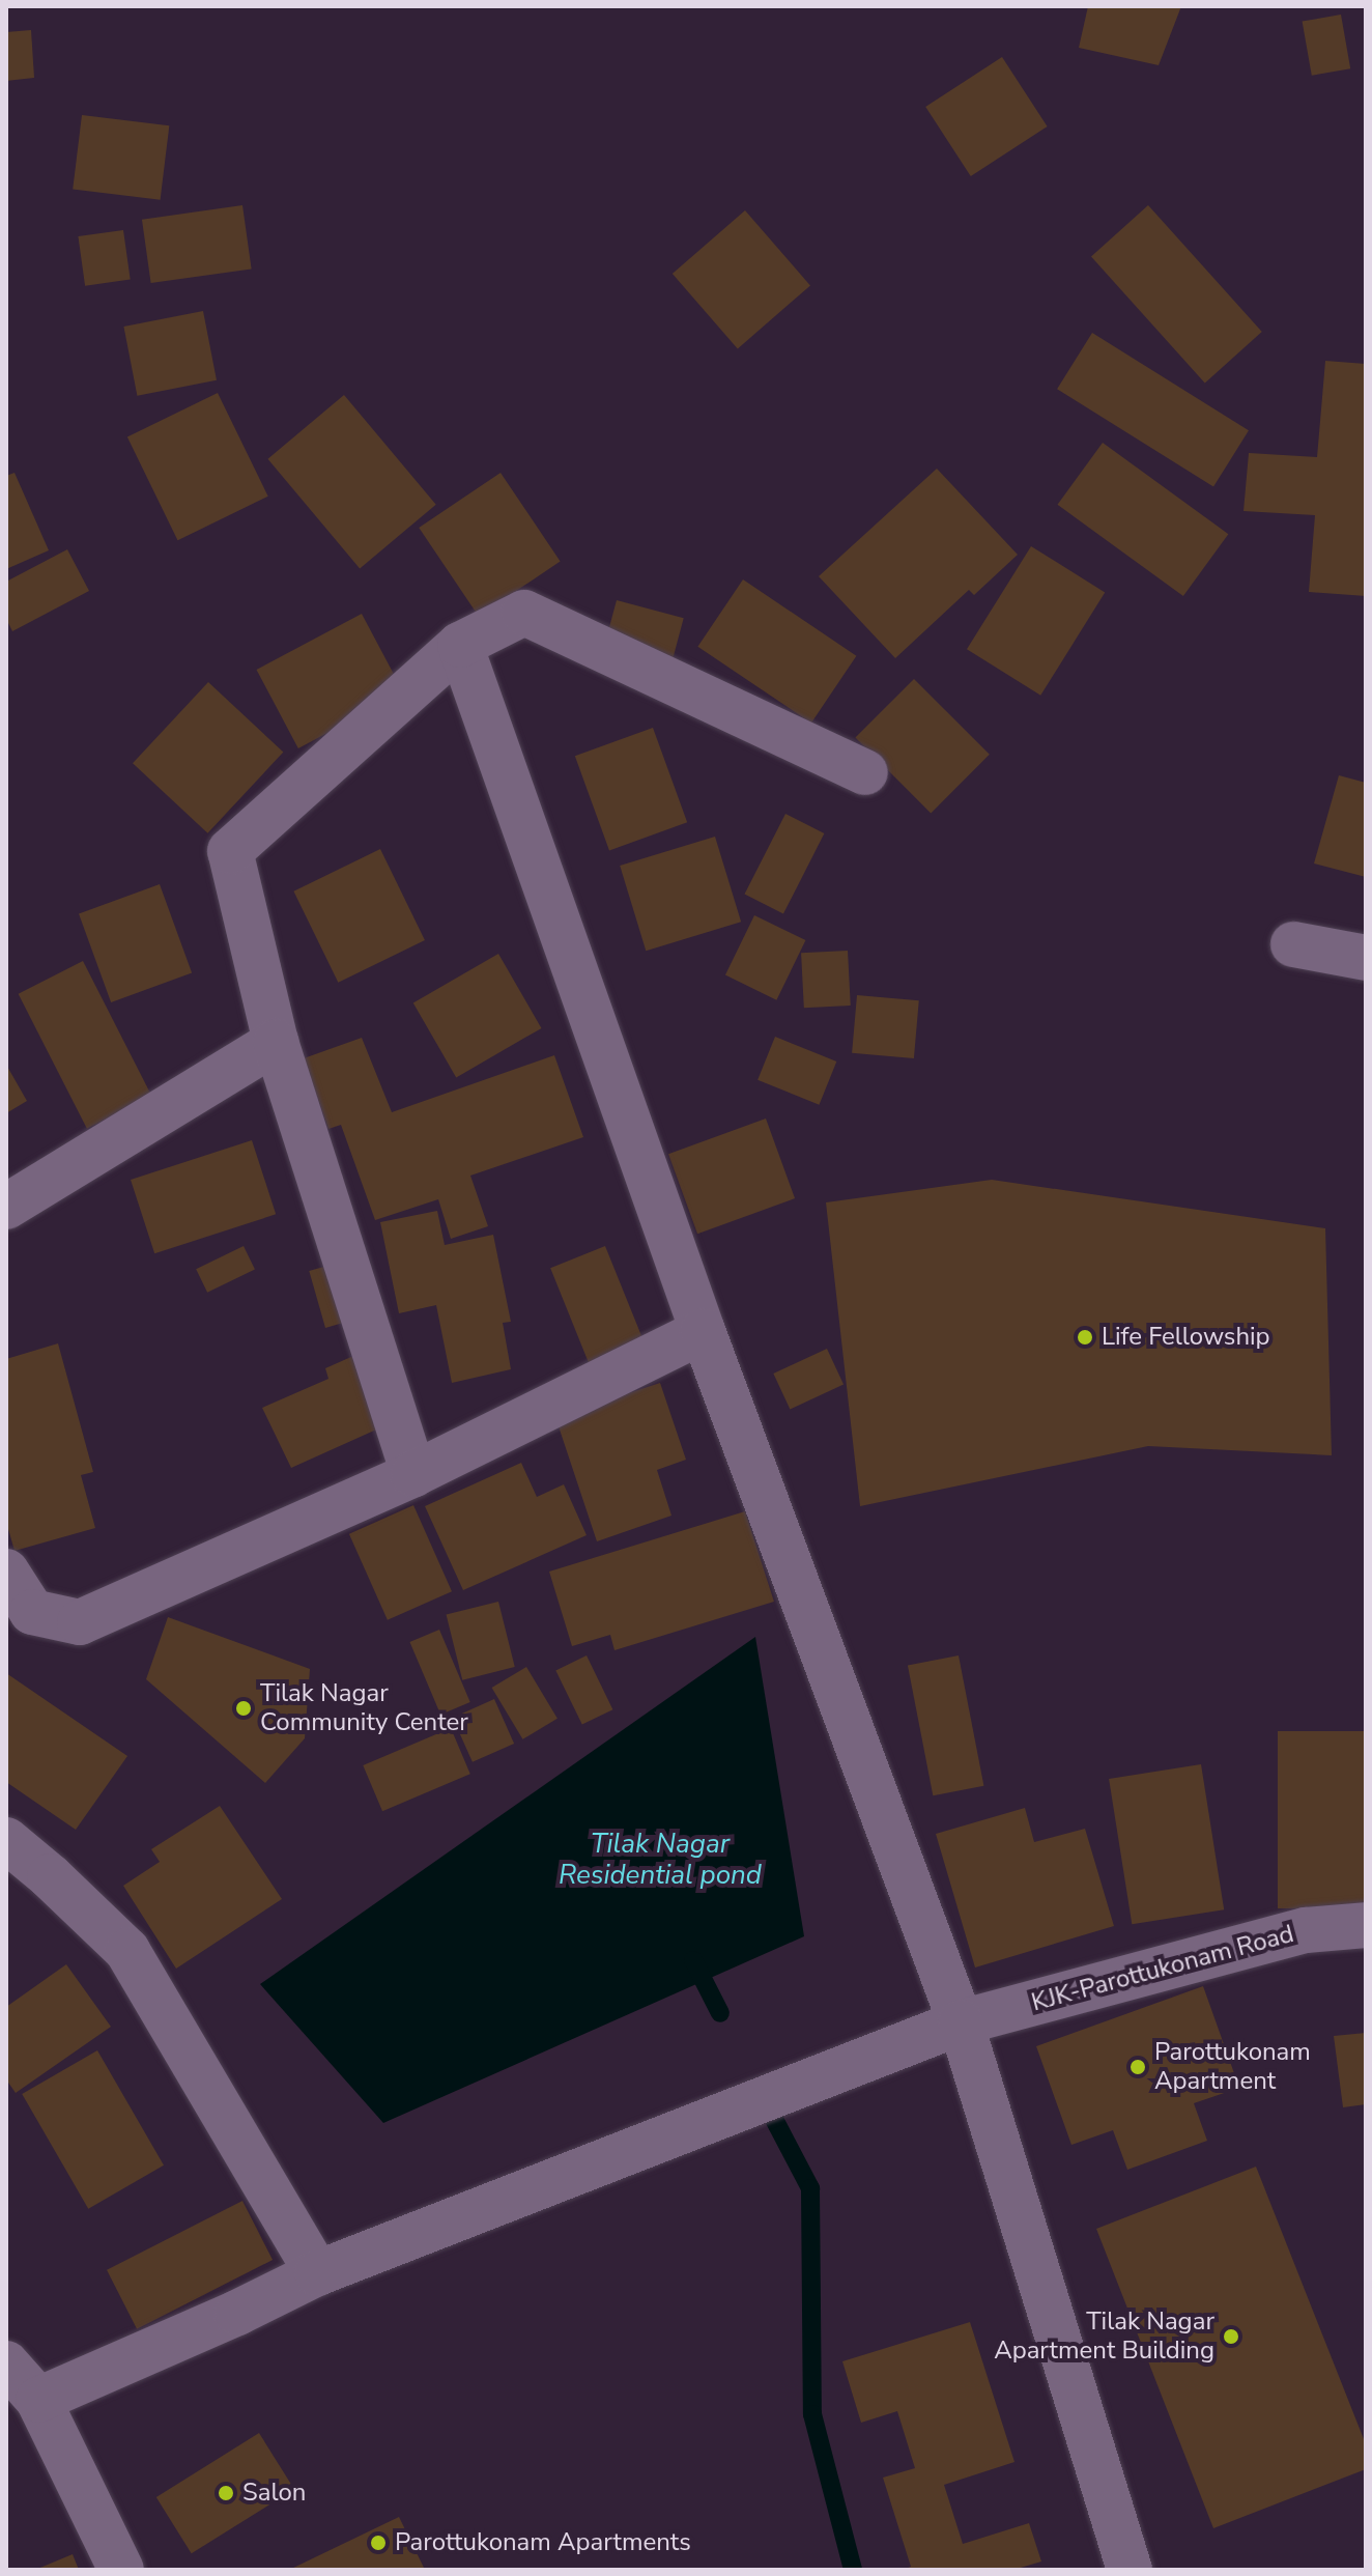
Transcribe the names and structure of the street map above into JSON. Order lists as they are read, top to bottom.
{
  "streets": {
    "street": ["KJK-Parottukonam Road"]
  },
  "water": ["Tilak Nagar Residential pond"],
  "places": [
    "Life Fellowship",
    "Tilak Nagar Community Center",
    "Parottukonam Apartment",
    "Tilak Nagar Apartment Building",
    "Salon",
    "Parottukonam Apartments"
  ]
}
